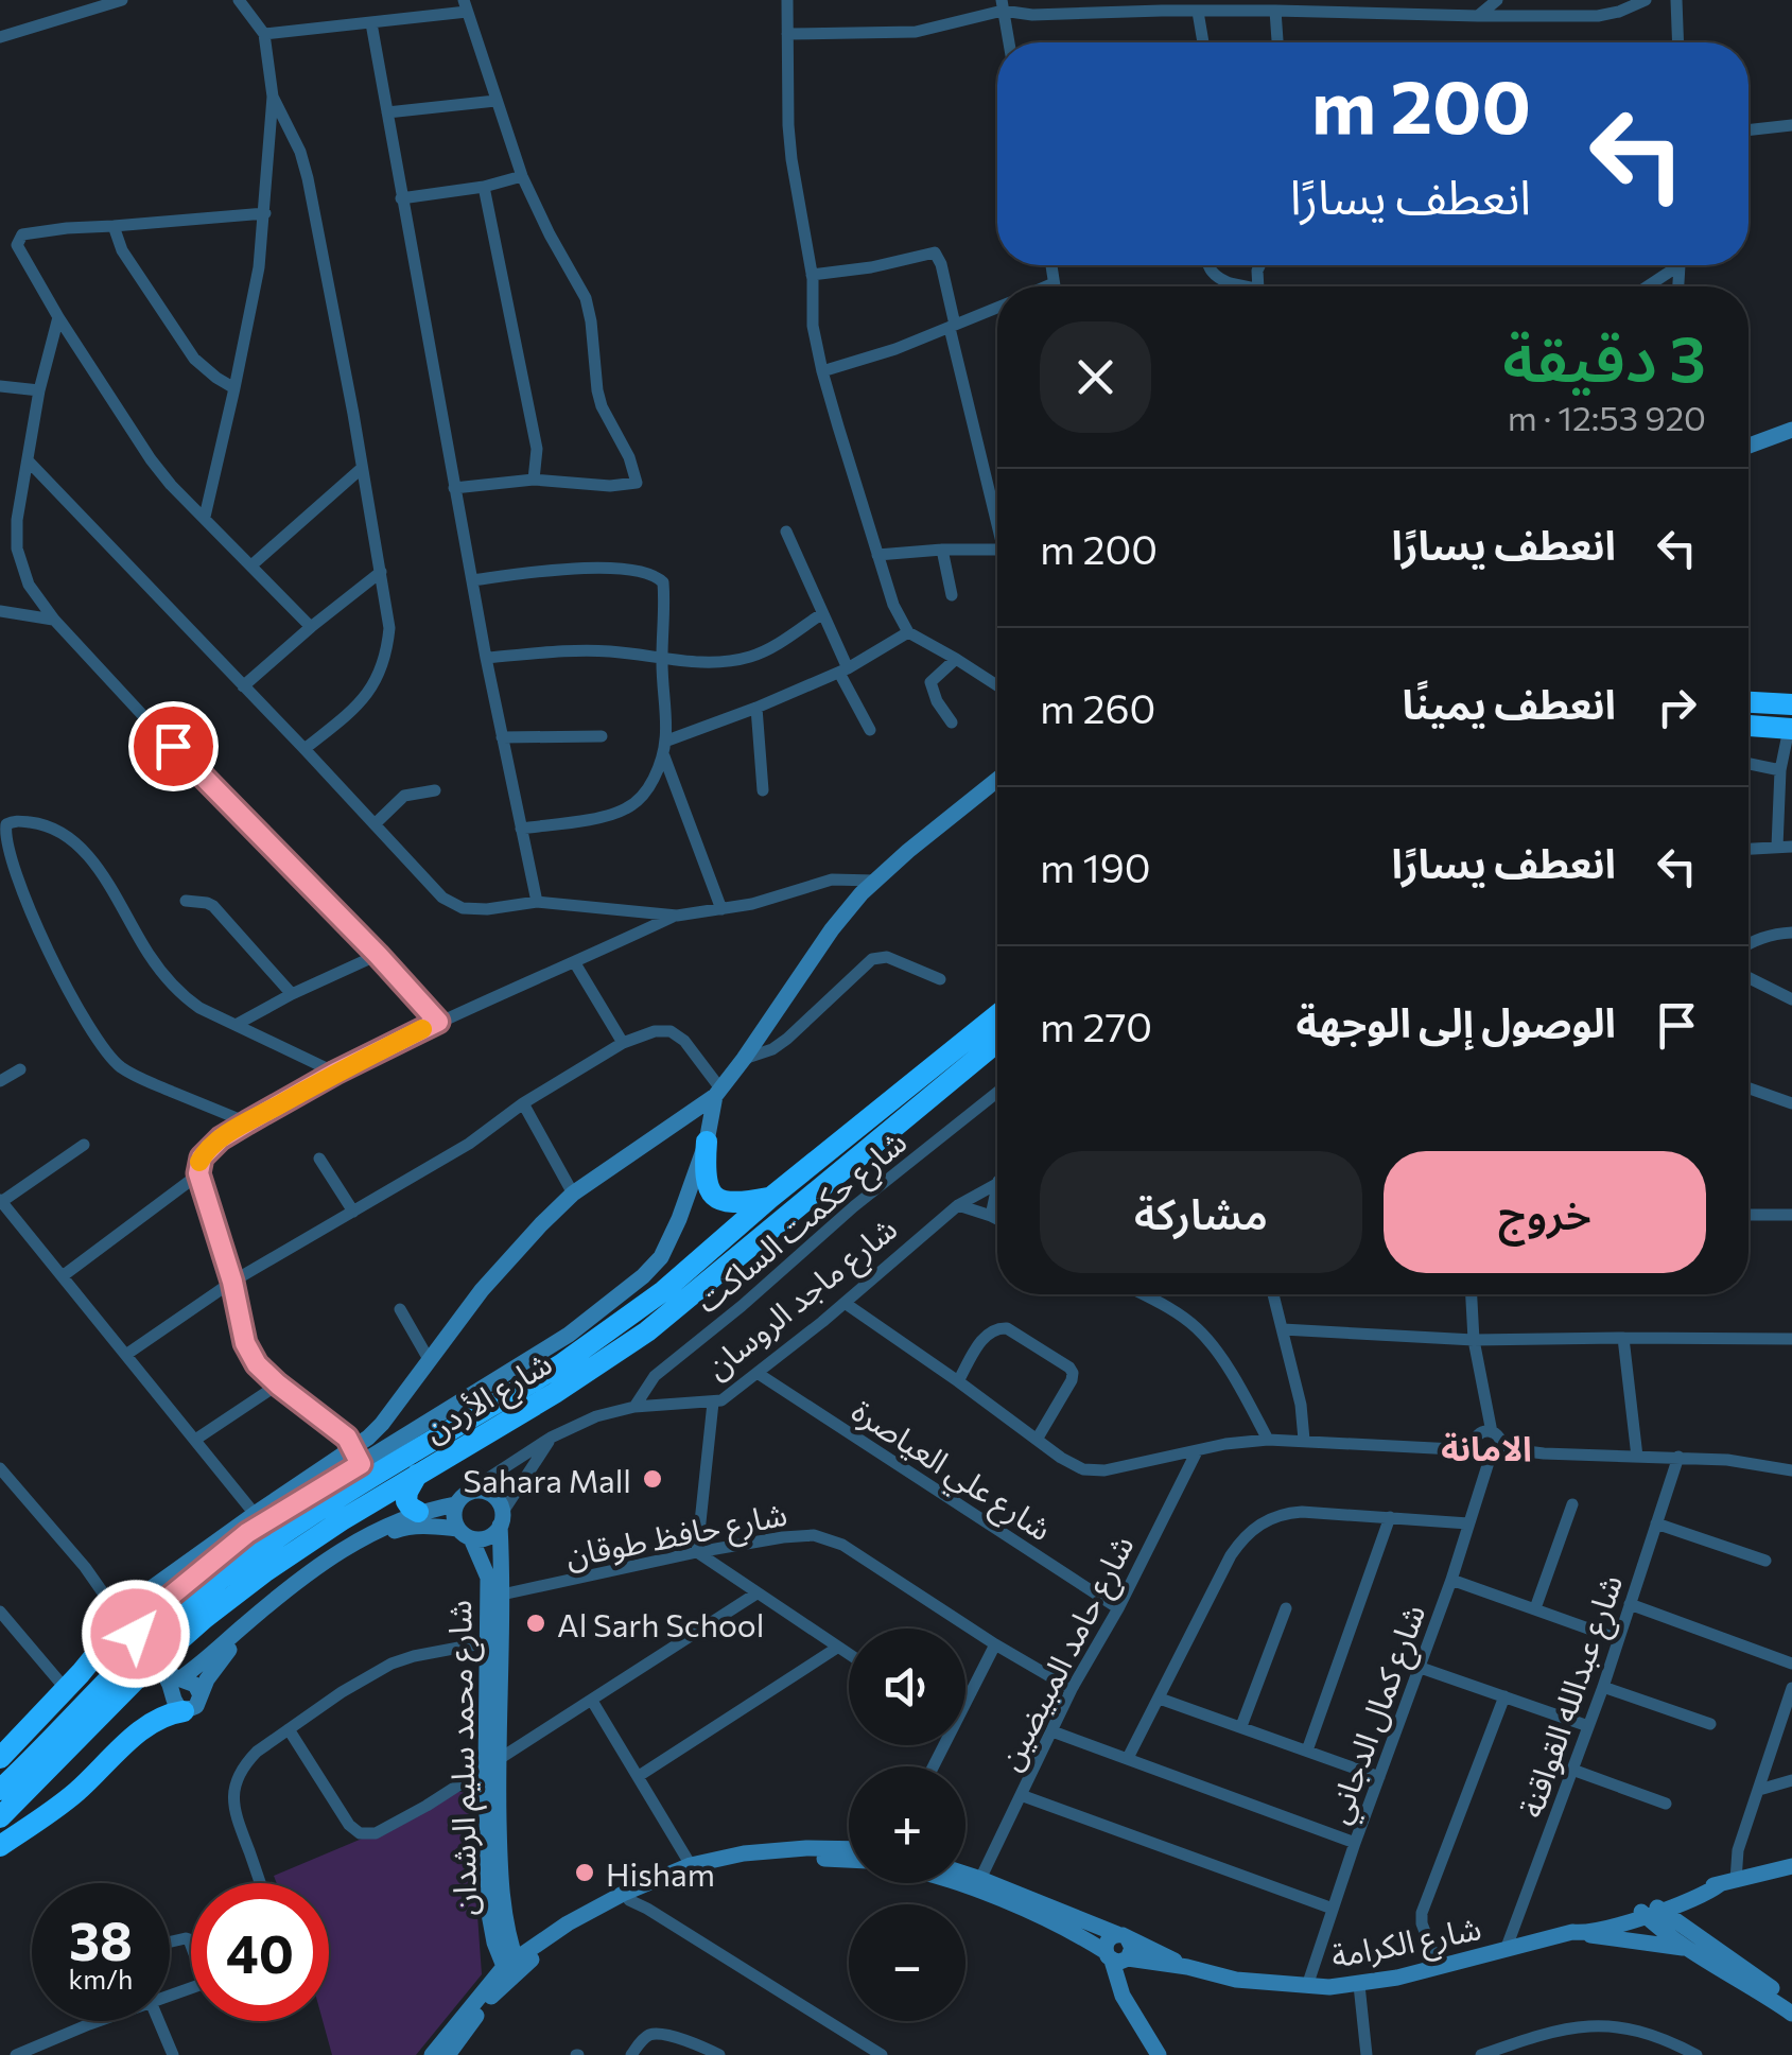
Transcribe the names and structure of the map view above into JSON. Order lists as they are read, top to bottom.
{
  "streets": {
    "highway": ["شارع الأردن"],
    "street": [
      "شارع حكمت الساكت",
      "شارع ماجد الروسان",
      "شارع علي العياصرة",
      "شارع حافظ طوقان",
      "شارع حامد المبيضين",
      "شارع عبدالله القواقنة",
      "شارع كمال الدجاني",
      "شارع محمد سليم الرشدان",
      "شارع الكرامة"
    ]
  },
  "crossings": [
    ["شارع حكمت الساكت", "شارع ماجد الروسان"],
    ["شارع ماجد الروسان", "شارع علي العياصرة"],
    ["شارع ماجد الروسان", "شارع محمد سليم الرشدان"],
    ["شارع علي العياصرة", "شارع حامد المبيضين"],
    ["شارع حافظ طوقان", "شارع حامد المبيضين"],
    ["شارع حافظ طوقان", "شارع محمد سليم الرشدان"],
    ["شارع حامد المبيضين", "شارع الكرامة"],
    ["شارع عبدالله القواقنة", "شارع الكرامة"],
    ["شارع كمال الدجاني", "شارع الكرامة"]
  ],
  "districts": ["الامانة"],
  "places": ["Sahara Mall", "Al Sarh School", "Hisham"],
  "page": {
    "turn": ["200 m", "انعطف يسارًا"],
    "heading": ["3 دقيقة", "920 m · 12:53"],
    "list": [
      {
        "name": "انعطف يسارًا",
        "value": "200 m"
      },
      {
        "name": "انعطف يمينًا",
        "value": "260 m"
      },
      {
        "name": "انعطف يسارًا",
        "value": "190 m"
      },
      {
        "name": "الوصول إلى الوجهة",
        "value": "270 m"
      }
    ],
    "buttons": ["خروج", "مشاركة"],
    "map_buttons": ["+", "−"],
    "speed": "38 km/h",
    "limit": "40"
  }
}
